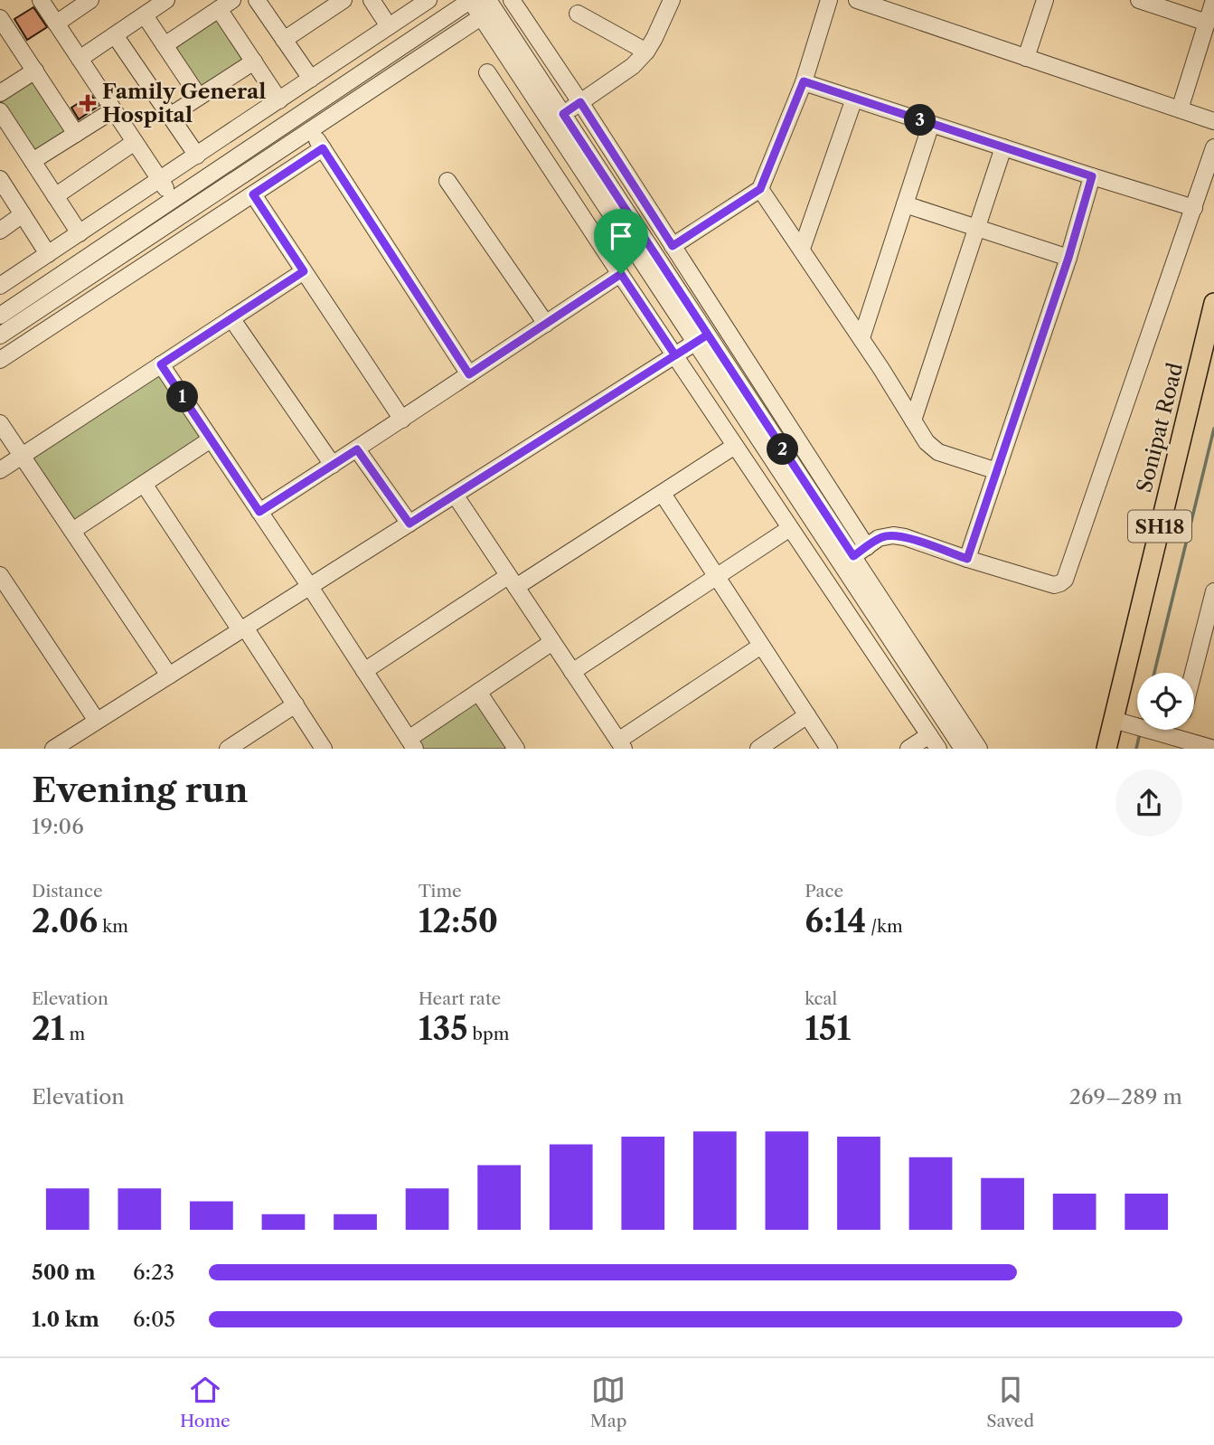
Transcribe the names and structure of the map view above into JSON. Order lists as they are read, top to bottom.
{
  "streets": {
    "main road": ["Sonipat Road", "SH18"]
  },
  "places": {
    "health": ["Family General Hospital"]
  },
  "page": {
    "pins": ["3", "1", "2"],
    "heading": ["Evening run", "19:06"],
    "stats": [
      ["Distance", "2.06 km"],
      ["Time", "12:50"],
      ["Pace", "6:14 /km"],
      ["Elevation", "21 m"],
      ["Heart rate", "135 bpm"],
      ["kcal", "151"]
    ],
    "chart": ["Elevation", "269–289 m"],
    "list": [
      {
        "name": "500 m",
        "note": "6:23"
      },
      {
        "name": "1.0 km",
        "note": "6:05"
      }
    ],
    "tabs": ["Home", "Map", "Saved"]
  }
}
